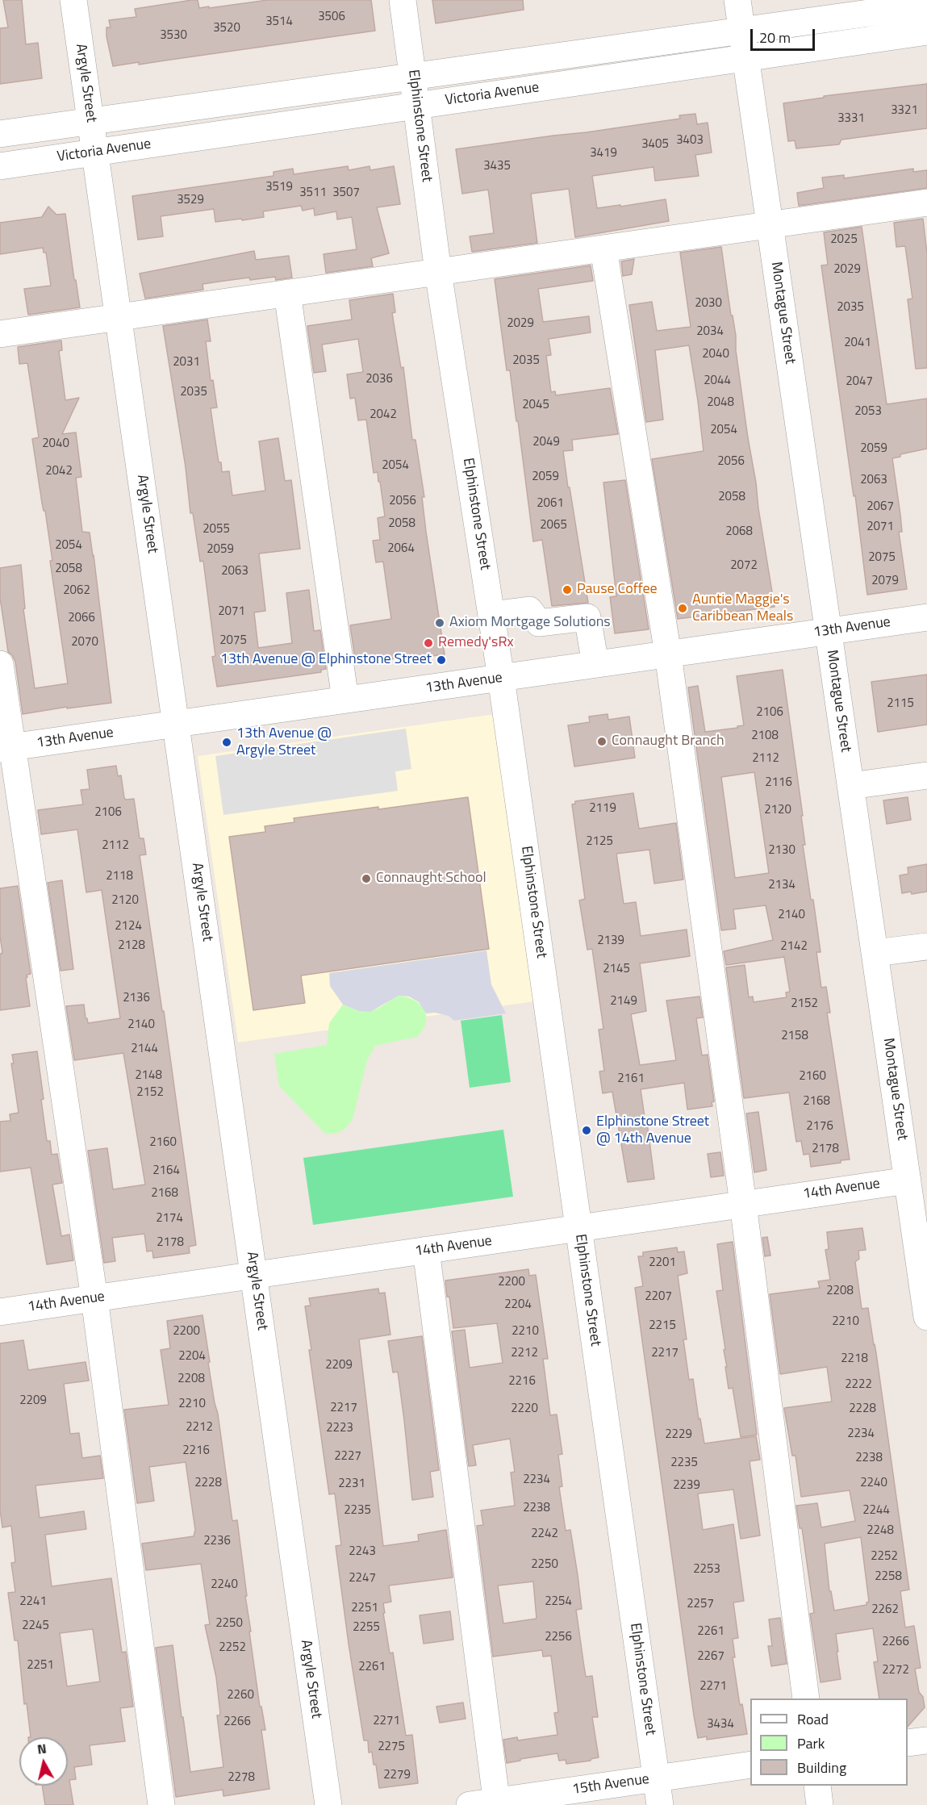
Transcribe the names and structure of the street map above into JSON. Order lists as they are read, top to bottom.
{
  "streets": {
    "street": [
      "Argyle Street",
      "Victoria Avenue",
      "Elphinstone Street",
      "Montague Street",
      "13th Avenue",
      "14th Avenue",
      "15th Avenue"
    ]
  },
  "crossings": [
    ["Argyle Street", "Victoria Avenue"],
    ["Argyle Street", "13th Avenue"],
    ["Argyle Street", "14th Avenue"],
    ["Victoria Avenue", "Elphinstone Street"],
    ["Victoria Avenue", "Montague Street"],
    ["Elphinstone Street", "13th Avenue"],
    ["Elphinstone Street", "14th Avenue"],
    ["Elphinstone Street", "15th Avenue"],
    ["Montague Street", "13th Avenue"],
    ["Montague Street", "14th Avenue"]
  ],
  "places": [
    "Pause Coffee",
    "Auntie Maggie's Caribbean Meals",
    "Axiom Mortgage Solutions",
    "Remedy'sRx",
    "13th Avenue @ Elphinstone Street",
    "Connaught Branch",
    "13th Avenue @ Argyle Street",
    "Connaught School",
    "Elphinstone Street @ 14th Avenue"
  ],
  "house_numbers": [
    "3506",
    "3514",
    "3520",
    "3530",
    "3321",
    "3331",
    "3403",
    "3405",
    "3419",
    "3435",
    "3519",
    "3511",
    "3507",
    "3529",
    "2025",
    "2029",
    "2030",
    "2035",
    "2029",
    "2034",
    "2041",
    "2040",
    "2035",
    "2031",
    "2036",
    "2044",
    "2047",
    "2035",
    "2048",
    "2045",
    "2053",
    "2042",
    "2054",
    "2049",
    "2040",
    "2059",
    "2056",
    "2054",
    "2042",
    "2059",
    "2063",
    "2058",
    "2056",
    "2061",
    "2067",
    "2058",
    "2065",
    "2071",
    "2055",
    "2068",
    "2054",
    "2064",
    "2059",
    "2075",
    "2072",
    "2058",
    "2063",
    "2079",
    "2062",
    "2071",
    "2066",
    "2075",
    "2070",
    "2115",
    "2106",
    "2108",
    "2112",
    "2116",
    "2119",
    "2120",
    "2106",
    "2125",
    "2112",
    "2130",
    "2118",
    "2134",
    "2120",
    "2140",
    "2124",
    "2139",
    "2128",
    "2142",
    "2145",
    "2136",
    "2149",
    "2152",
    "2140",
    "2158",
    "2144",
    "2148",
    "2160",
    "2161",
    "2152",
    "2168",
    "2176",
    "2160",
    "2178",
    "2164",
    "2168",
    "2174",
    "2178",
    "2201",
    "2200",
    "2208",
    "2207",
    "2204",
    "2210",
    "2215",
    "2200",
    "2210",
    "2212",
    "2217",
    "2204",
    "2218",
    "2209",
    "2208",
    "2216",
    "2222",
    "2209",
    "2210",
    "2217",
    "2220",
    "2228",
    "2212",
    "2223",
    "2234",
    "2229",
    "2216",
    "2227",
    "2238",
    "2235",
    "2234",
    "2228",
    "2240",
    "2231",
    "2239",
    "2238",
    "2235",
    "2244",
    "2248",
    "2242",
    "2236",
    "2243",
    "2252",
    "2250",
    "2253",
    "2258",
    "2247",
    "2240",
    "2241",
    "2254",
    "2257",
    "2251",
    "2262",
    "2250",
    "2245",
    "2255",
    "2261",
    "2256",
    "2266",
    "2252",
    "2267",
    "2251",
    "2261",
    "2272",
    "2271",
    "2260",
    "2271",
    "2266",
    "3434",
    "2275",
    "2279",
    "2278"
  ],
  "legend": ["Road", "Park", "Building"],
  "scale_bar": "20 m",
  "north": "top"
}
